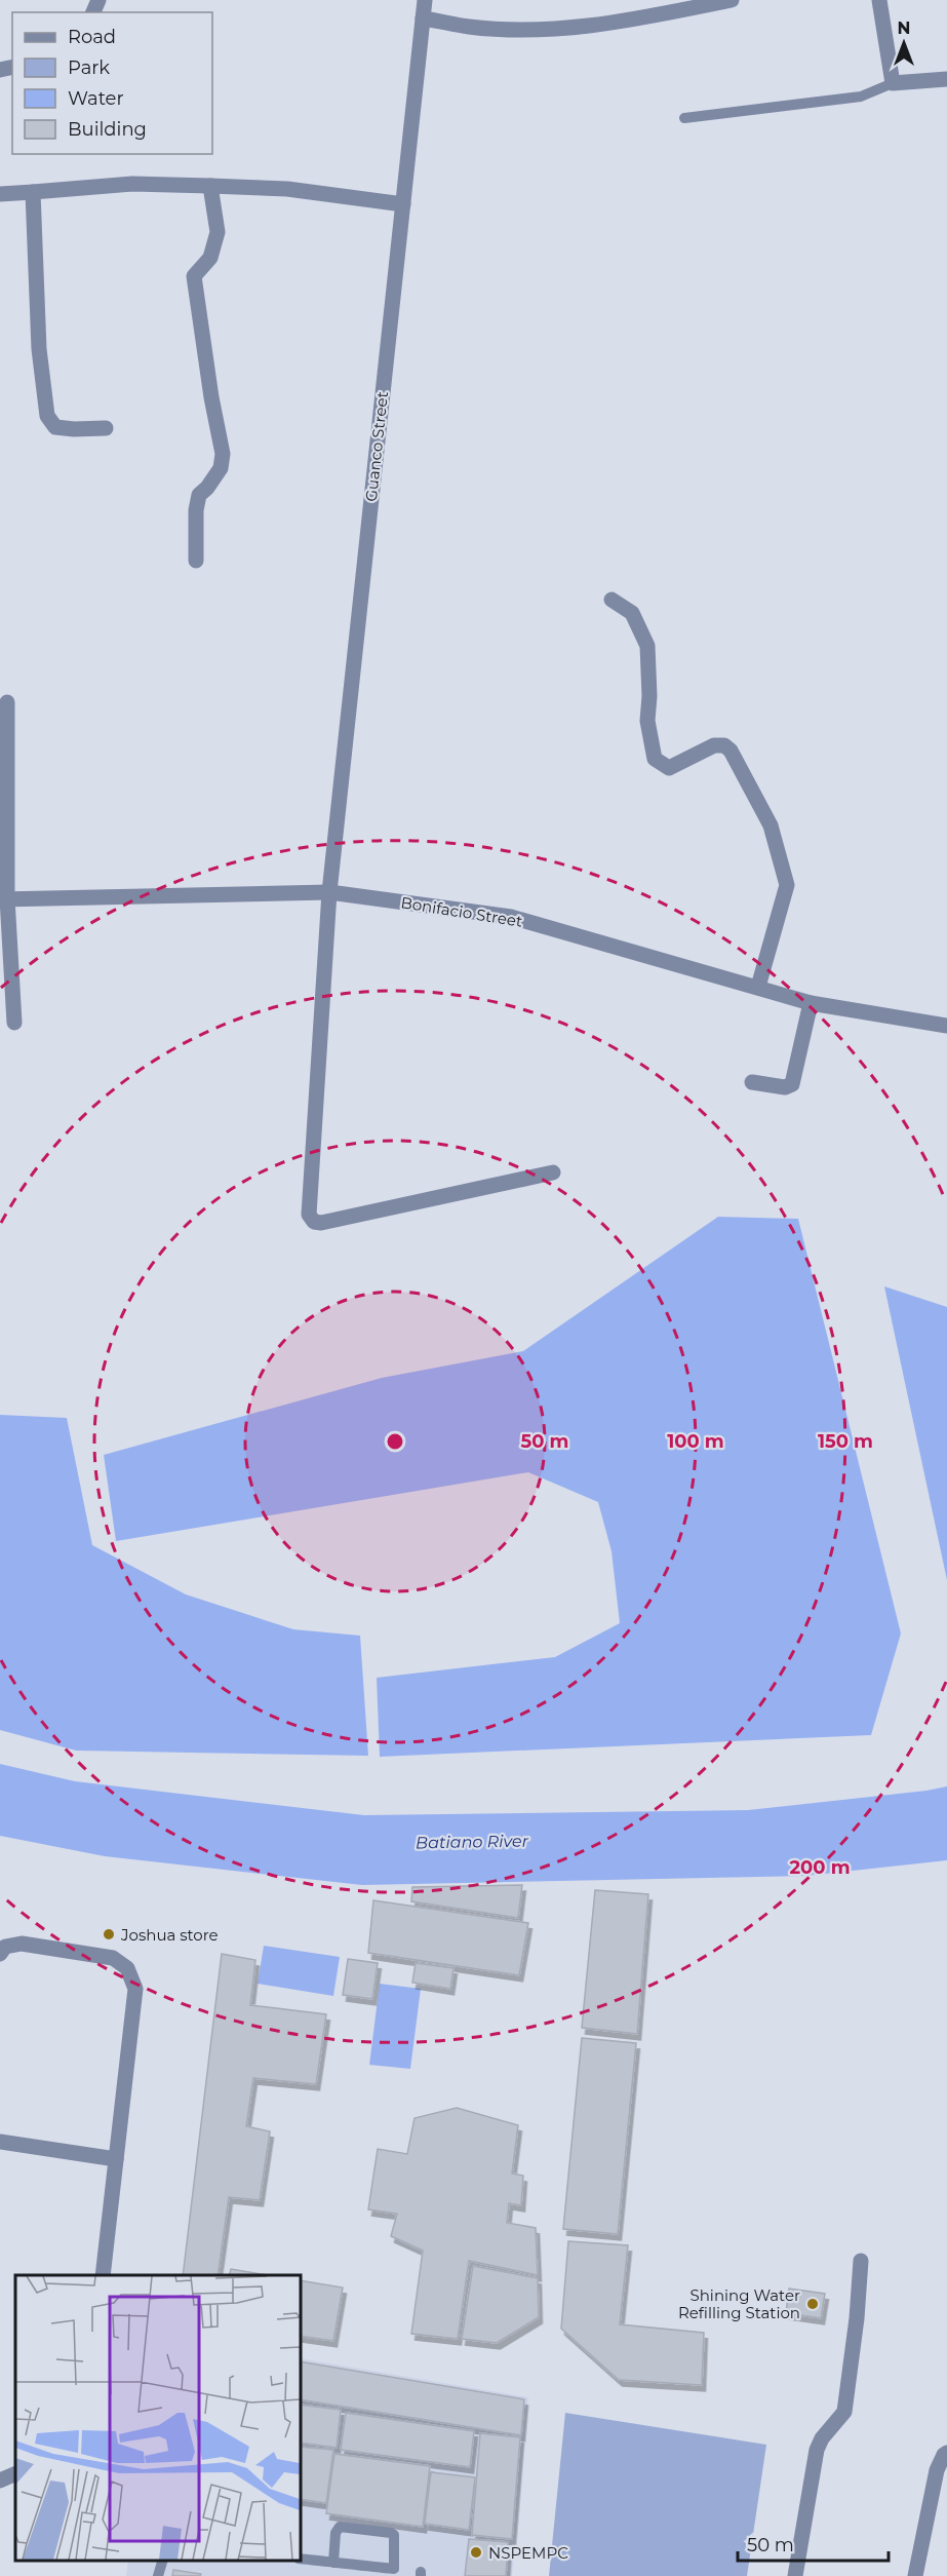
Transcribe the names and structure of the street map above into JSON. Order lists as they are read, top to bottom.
{
  "streets": {
    "street": ["Guanco Street", "Bonifacio Street"]
  },
  "crossings": [
    ["Guanco Street", "Bonifacio Street"]
  ],
  "water": ["Batiano River"],
  "places": ["Joshua store", "Shining Water Refilling Station", "NSPEMPC"],
  "legend": [
    "Road",
    "Park",
    "Water",
    "Building"
  ],
  "scale_bar": "50 m",
  "north": "top",
  "rings": [
    "50 m",
    "100 m",
    "150 m",
    "200 m"
  ]
}
